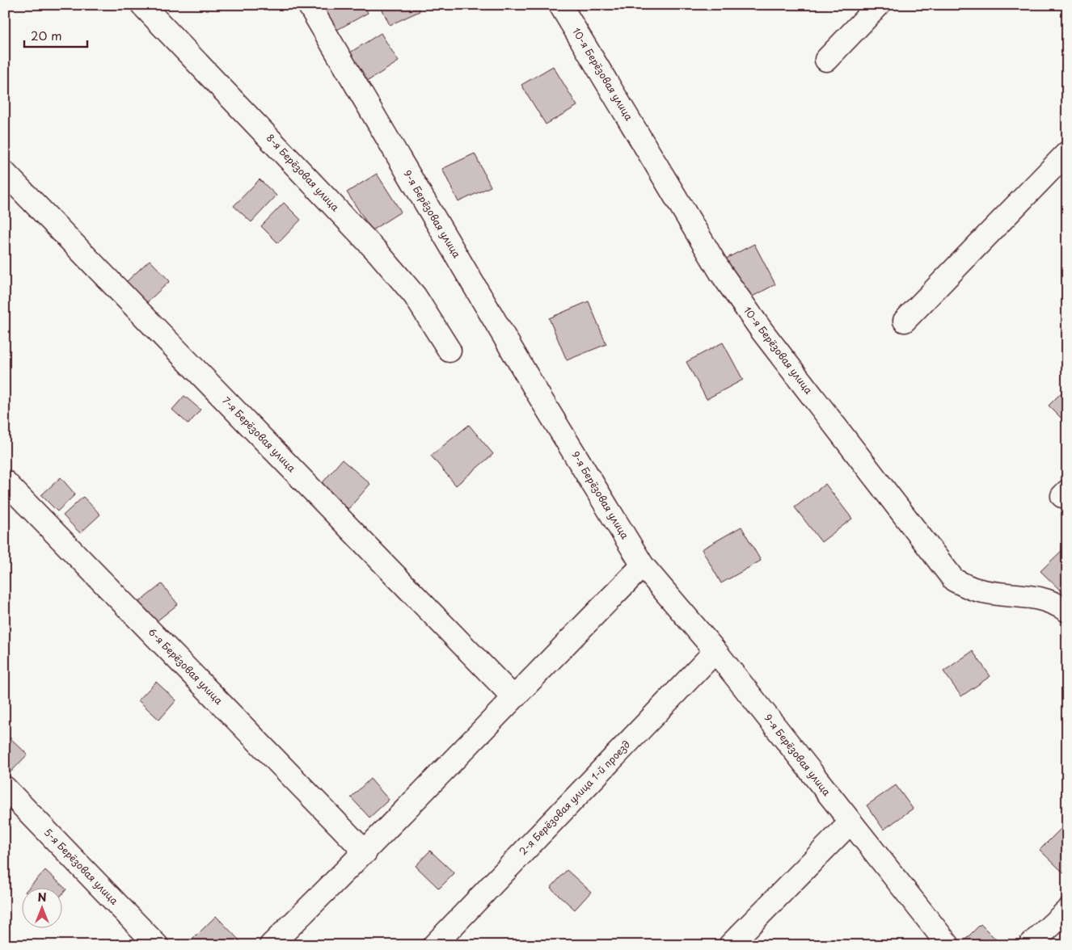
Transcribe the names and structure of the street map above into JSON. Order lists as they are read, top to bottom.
{
  "streets": {
    "street": [
      "10-я Берёзовая улица",
      "8-я Берёзовая улица",
      "9-я Берёзовая улица",
      "7-я Берёзовая улица",
      "6-я Берёзовая улица",
      "2-я Берёзовая улица 1-й проезд",
      "5-я Берёзовая улица"
    ]
  },
  "crossings": [
    ["9-я Берёзовая улица", "2-я Берёзовая улица 1-й проезд"]
  ],
  "scale_bar": "20 m",
  "north": "top"
}
